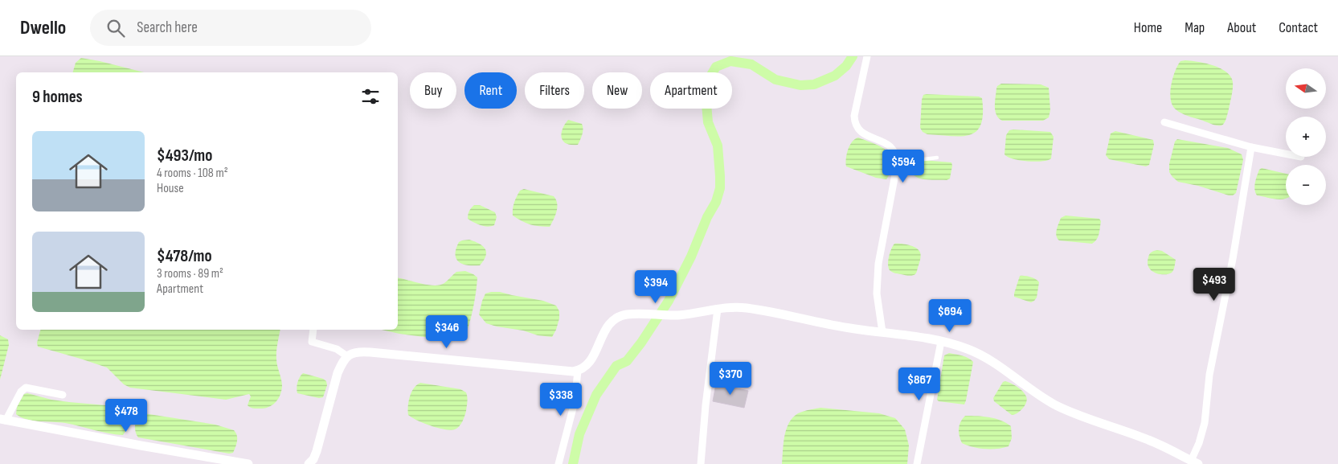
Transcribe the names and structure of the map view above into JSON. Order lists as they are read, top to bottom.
{
  "north": "left",
  "page": {
    "header": "Dwello",
    "search": "Search here",
    "nav": [
      "Home",
      "Map",
      "About",
      "Contact"
    ],
    "map_buttons": ["+", "−"],
    "chip": [
      "Buy",
      "Rent",
      "Filters",
      "New",
      "Apartment"
    ],
    "heading": "9 homes",
    "list": [
      {
        "name": "$493/mo",
        "note": "4 rooms · 108 m² · House"
      },
      {
        "name": "$478/mo",
        "note": "3 rooms · 89 m² · Apartment"
      }
    ],
    "price": [
      "$594",
      "$493",
      "$394",
      "$694",
      "$346",
      "$370",
      "$867",
      "$338",
      "$478"
    ]
  }
}
